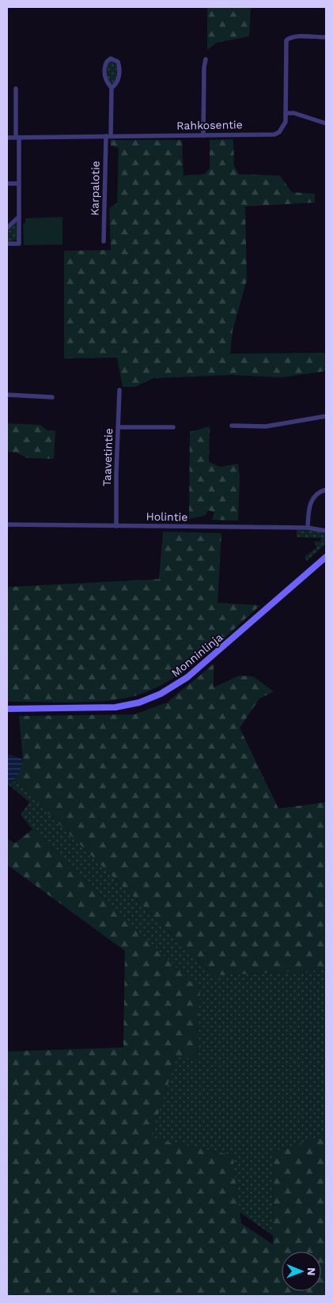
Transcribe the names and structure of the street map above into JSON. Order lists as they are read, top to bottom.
{
  "streets": {
    "street": [
      "Rahkosentie",
      "Karpalotie",
      "Taavetintie",
      "Holintie",
      "Monninlinja"
    ]
  },
  "crossings": [
    ["Rahkosentie", "Karpalotie"],
    ["Taavetintie", "Holintie"]
  ],
  "north": "right"
}
